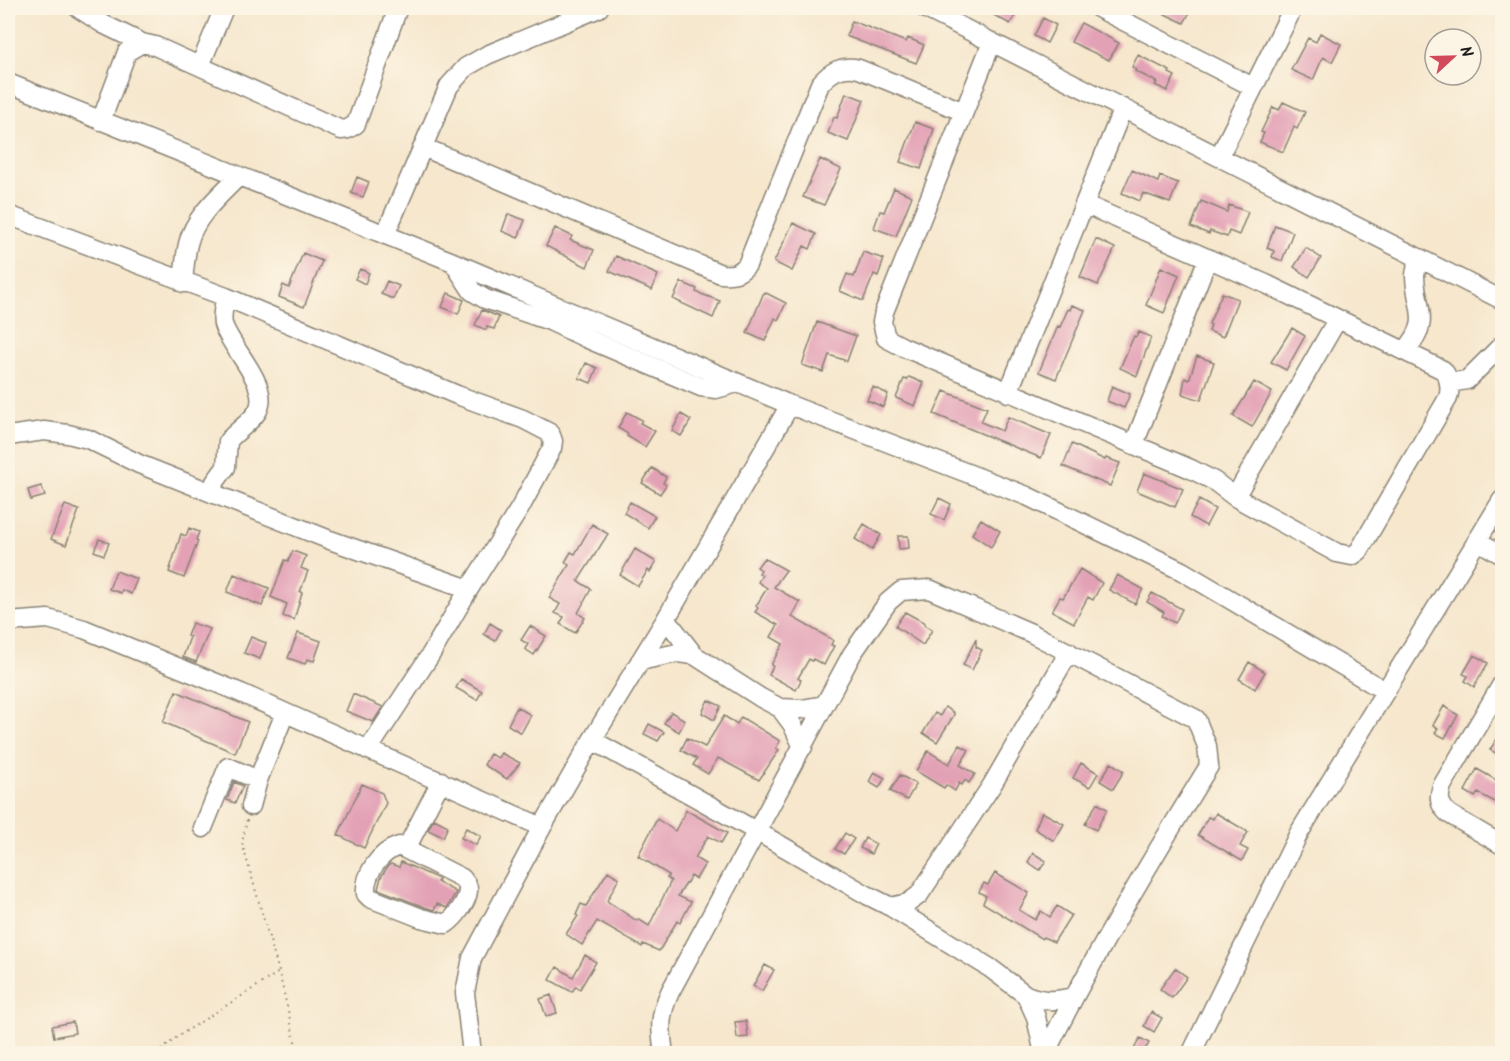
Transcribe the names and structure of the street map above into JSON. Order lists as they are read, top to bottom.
{
  "north": "right"
}
